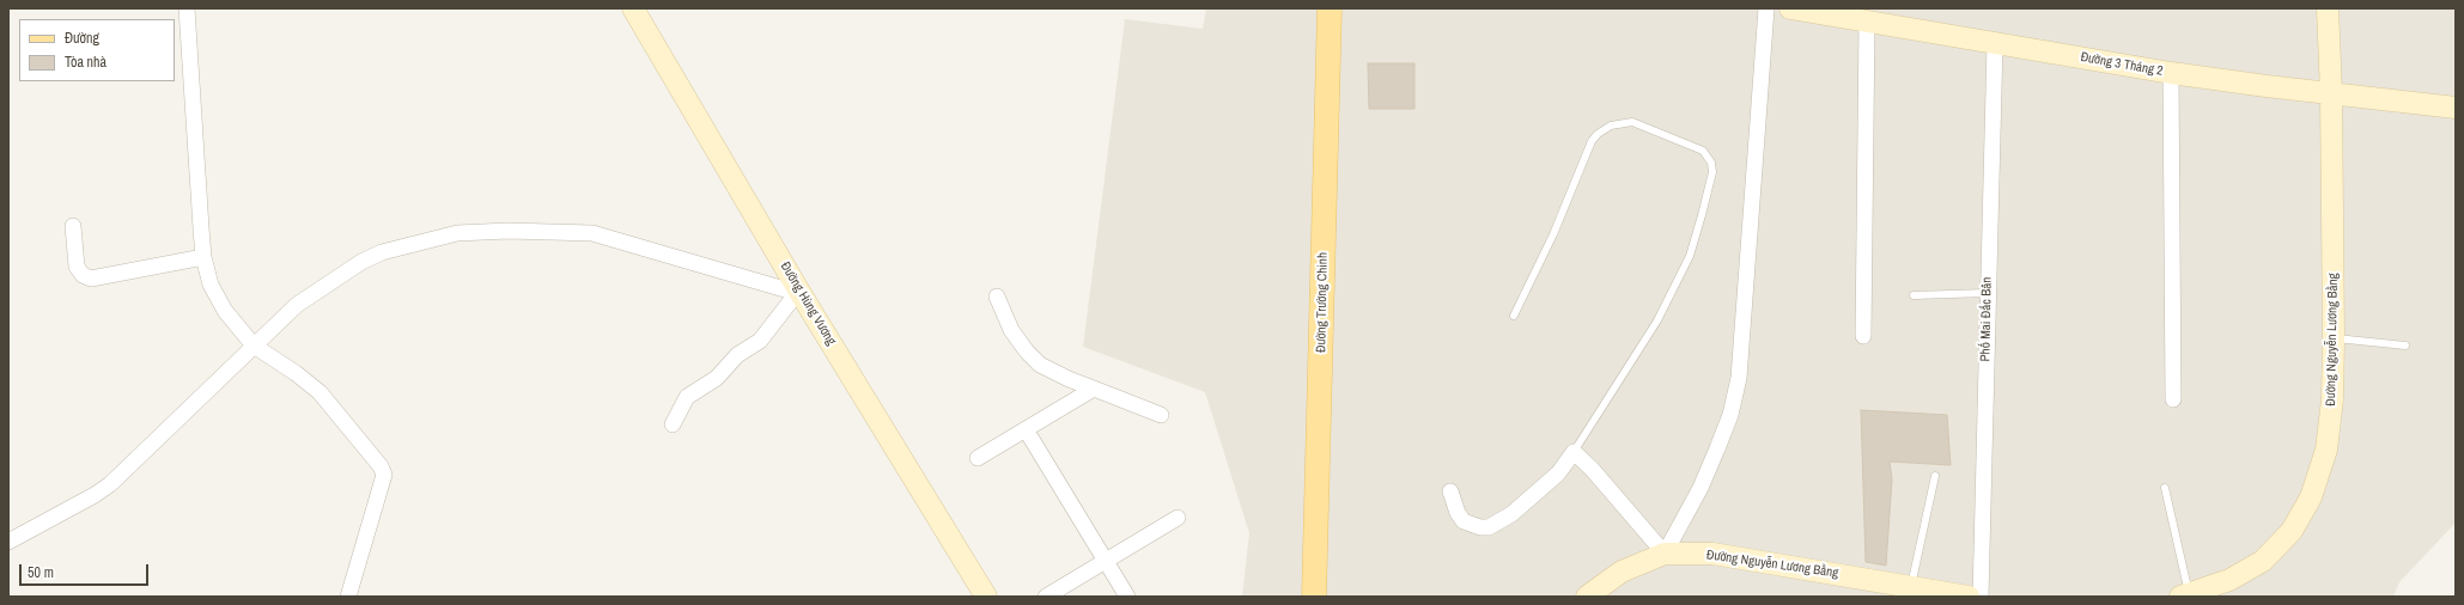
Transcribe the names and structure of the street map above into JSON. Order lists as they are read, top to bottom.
{
  "streets": {
    "main road": ["Đường Trường Chinh"],
    "street": [
      "Đường 3 Tháng 2",
      "Đường Hùng Vương",
      "Phố Mai Đắc Bân",
      "Đường Nguyễn Lương Bằng"
    ]
  },
  "crossings": [
    ["Đường 3 Tháng 2", "Phố Mai Đắc Bân"],
    ["Đường 3 Tháng 2", "Đường Nguyễn Lương Bằng"]
  ],
  "legend": ["Đường", "Tòa nhà"],
  "scale_bar": "50 m"
}
